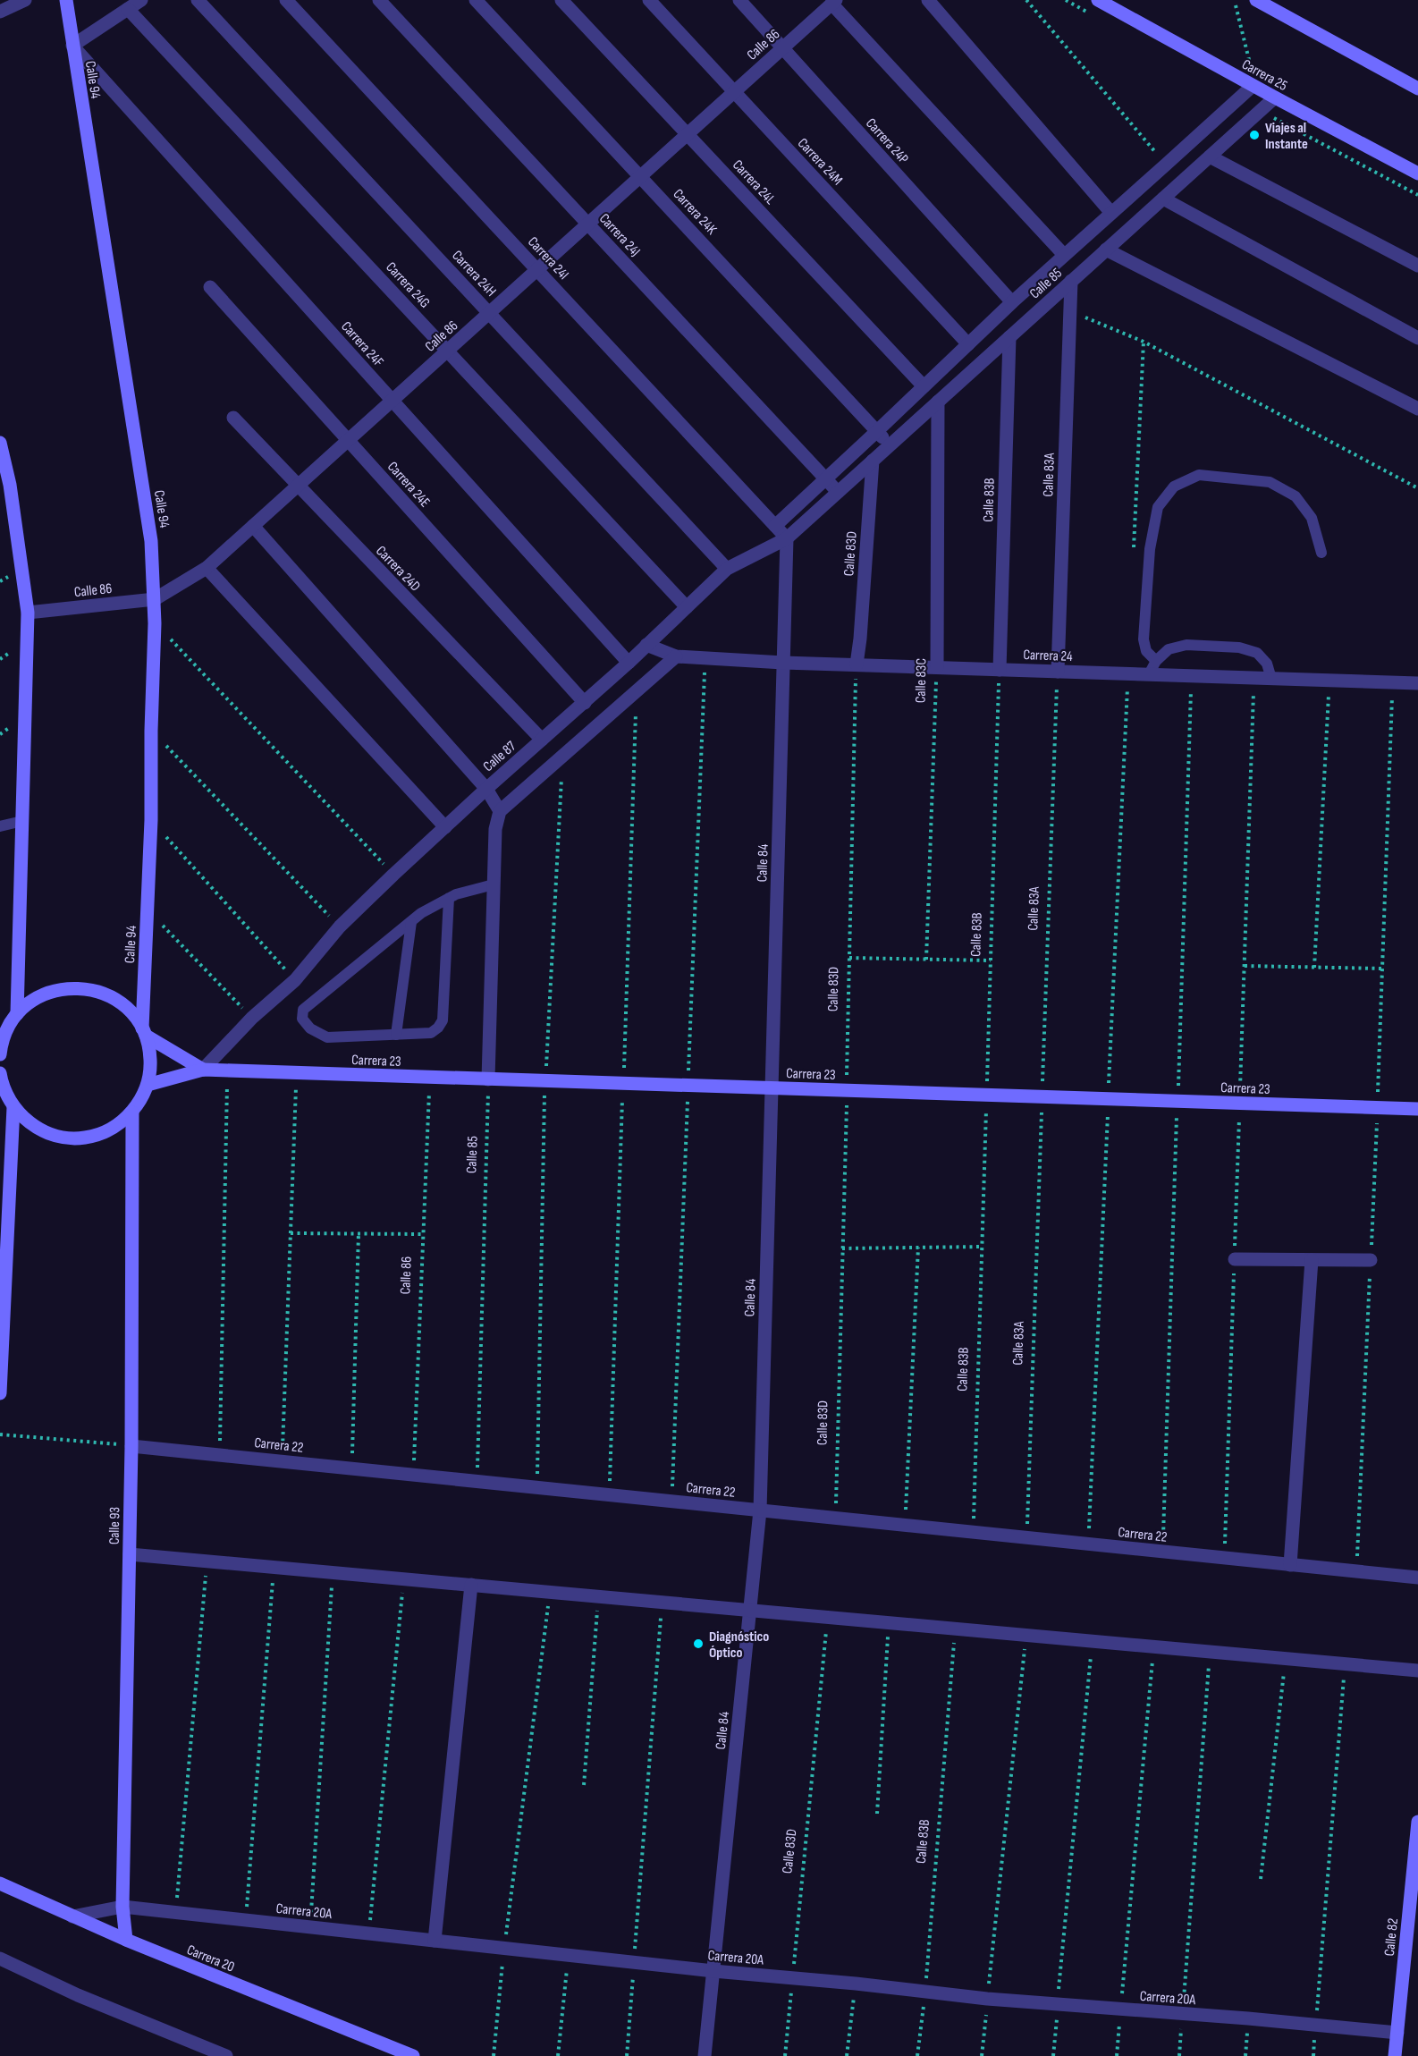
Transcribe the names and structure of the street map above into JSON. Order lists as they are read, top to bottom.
{
  "streets": {
    "street": [
      "Calle 86",
      "Carrera 25",
      "Calle 94",
      "Carrera 24P",
      "Carrera 24M",
      "Carrera 24L",
      "Carrera 24K",
      "Carrera 24J",
      "Carrera 24I",
      "Carrera 24H",
      "Calle 85",
      "Carrera 24G",
      "Carrera 24F",
      "Calle 83A",
      "Carrera 24E",
      "Calle 83B",
      "Calle 83D",
      "Carrera 24D",
      "Carrera 24",
      "Calle 83C",
      "Calle 87",
      "Calle 84",
      "Carrera 23",
      "Carrera 22",
      "Calle 93",
      "Carrera 20A",
      "Calle 82",
      "Carrera 20"
    ]
  },
  "crossings": [
    ["Calle 86", "Calle 94"],
    ["Calle 86", "Carrera 24P"],
    ["Calle 86", "Carrera 24M"],
    ["Calle 86", "Carrera 24L"],
    ["Calle 86", "Carrera 24K"],
    ["Calle 86", "Carrera 24J"],
    ["Calle 86", "Carrera 24I"],
    ["Calle 86", "Carrera 24H"],
    ["Calle 86", "Carrera 24G"],
    ["Calle 86", "Carrera 24F"],
    ["Calle 86", "Carrera 24E"],
    ["Calle 86", "Carrera 24D"],
    ["Calle 86", "Carrera 23"],
    ["Calle 86", "Carrera 22"],
    ["Carrera 25", "Calle 85"],
    ["Calle 94", "Carrera 24F"],
    ["Calle 94", "Carrera 23"],
    ["Carrera 24K", "Calle 85"],
    ["Carrera 24J", "Calle 85"],
    ["Carrera 24J", "Calle 87"],
    ["Carrera 24I", "Calle 87"],
    ["Carrera 24I", "Calle 84"],
    ["Carrera 24H", "Calle 87"],
    ["Calle 85", "Calle 83A"],
    ["Calle 85", "Calle 83B"],
    ["Calle 85", "Calle 83D"],
    ["Calle 85", "Calle 83C"],
    ["Calle 85", "Calle 87"],
    ["Calle 85", "Carrera 23"],
    ["Calle 85", "Carrera 22"],
    ["Carrera 24G", "Calle 87"],
    ["Carrera 24F", "Calle 87"],
    ["Calle 83A", "Carrera 24"],
    ["Calle 83A", "Carrera 23"],
    ["Calle 83A", "Carrera 22"],
    ["Carrera 24E", "Calle 87"],
    ["Calle 83B", "Carrera 24"],
    ["Calle 83B", "Carrera 23"],
    ["Calle 83B", "Carrera 22"],
    ["Calle 83B", "Carrera 20A"],
    ["Calle 83D", "Carrera 24"],
    ["Calle 83D", "Carrera 23"],
    ["Calle 83D", "Carrera 22"],
    ["Calle 83D", "Carrera 20A"],
    ["Carrera 24D", "Calle 87"],
    ["Carrera 24", "Calle 83C"],
    ["Carrera 24", "Calle 87"],
    ["Carrera 24", "Calle 84"],
    ["Calle 87", "Calle 84"],
    ["Calle 87", "Carrera 23"],
    ["Calle 84", "Carrera 23"],
    ["Calle 84", "Carrera 22"],
    ["Calle 84", "Carrera 20A"],
    ["Carrera 22", "Calle 93"],
    ["Calle 93", "Carrera 20A"],
    ["Calle 93", "Carrera 20"],
    ["Carrera 20A", "Calle 82"],
    ["Carrera 20A", "Carrera 20"]
  ],
  "places": ["Viajes al Instante", "Diagnóstico Óptico"]
}
